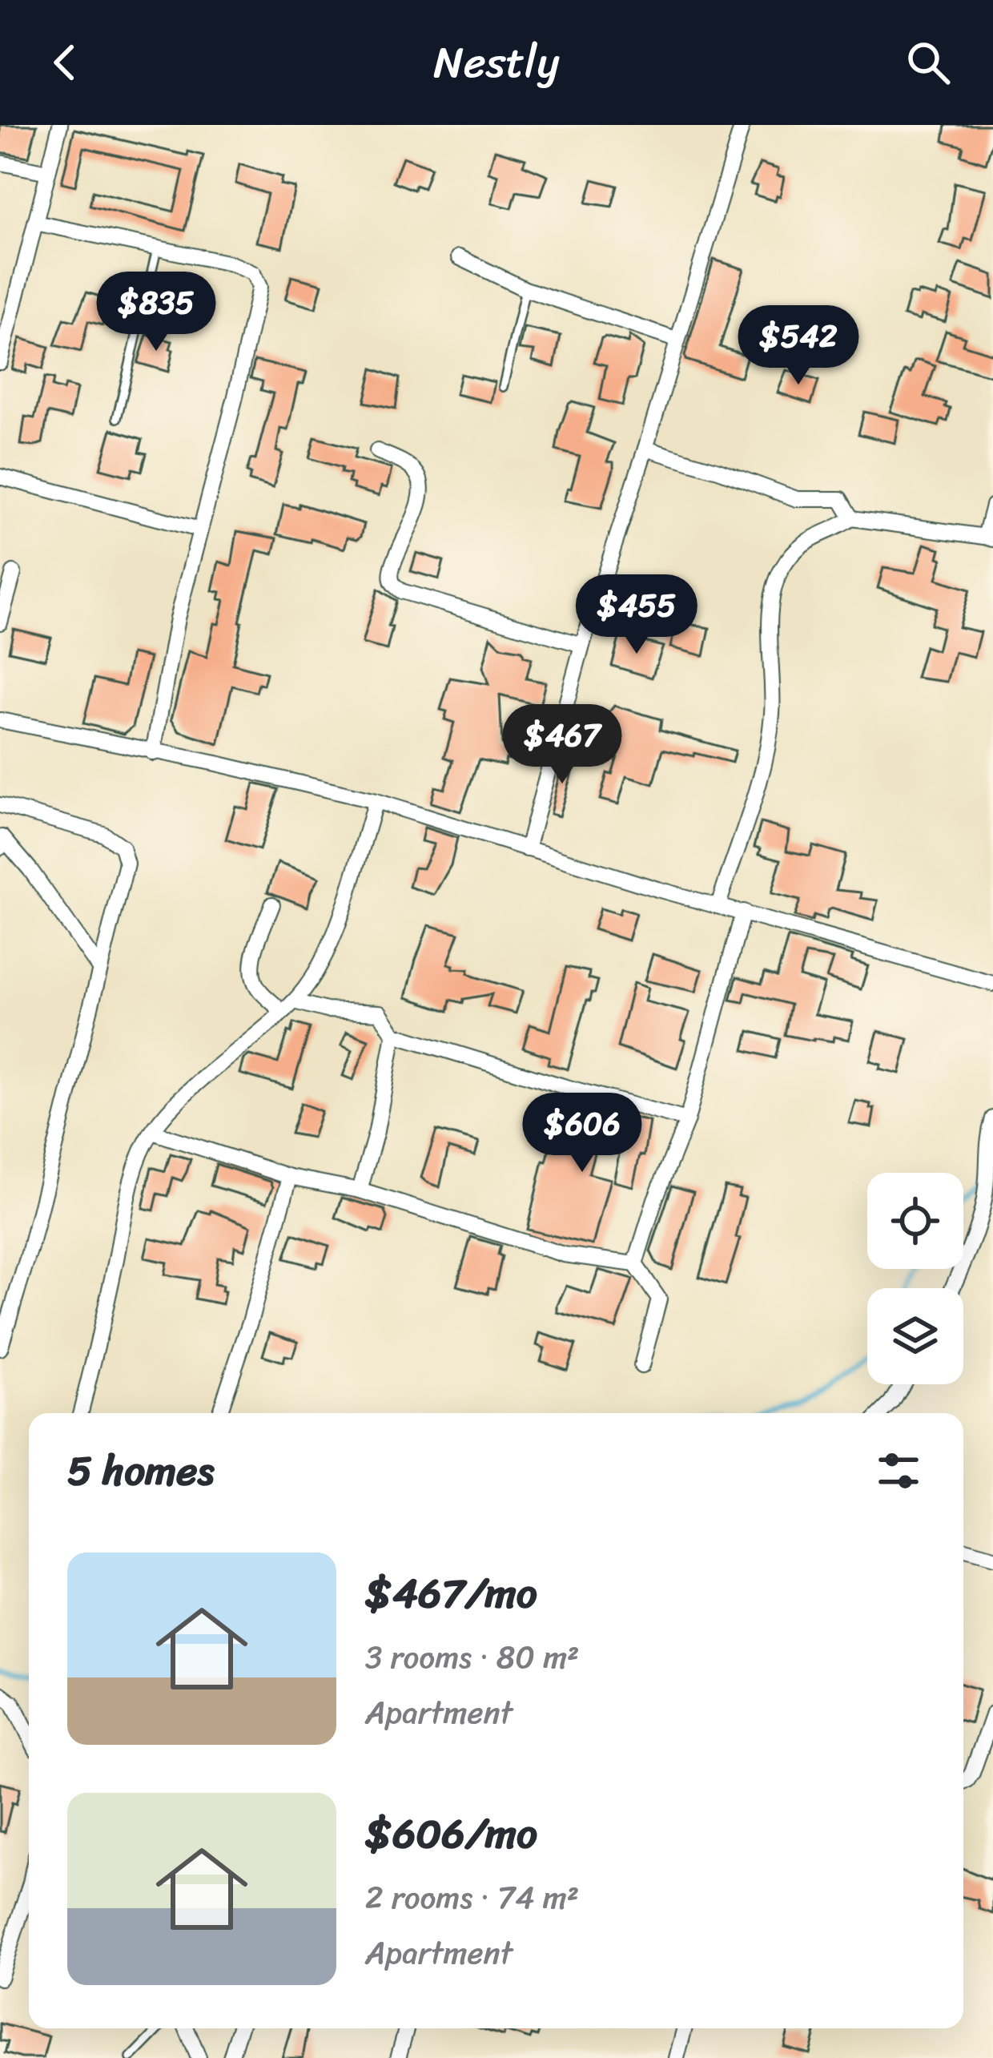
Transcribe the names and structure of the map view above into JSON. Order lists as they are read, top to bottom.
{
  "page": {
    "header": "Nestly",
    "price": [
      "$835",
      "$542",
      "$455",
      "$467",
      "$606"
    ],
    "heading": "5 homes",
    "list": [
      {
        "name": "$467/mo",
        "note": "3 rooms · 80 m² · Apartment"
      },
      {
        "name": "$606/mo",
        "note": "2 rooms · 74 m² · Apartment"
      }
    ]
  }
}
